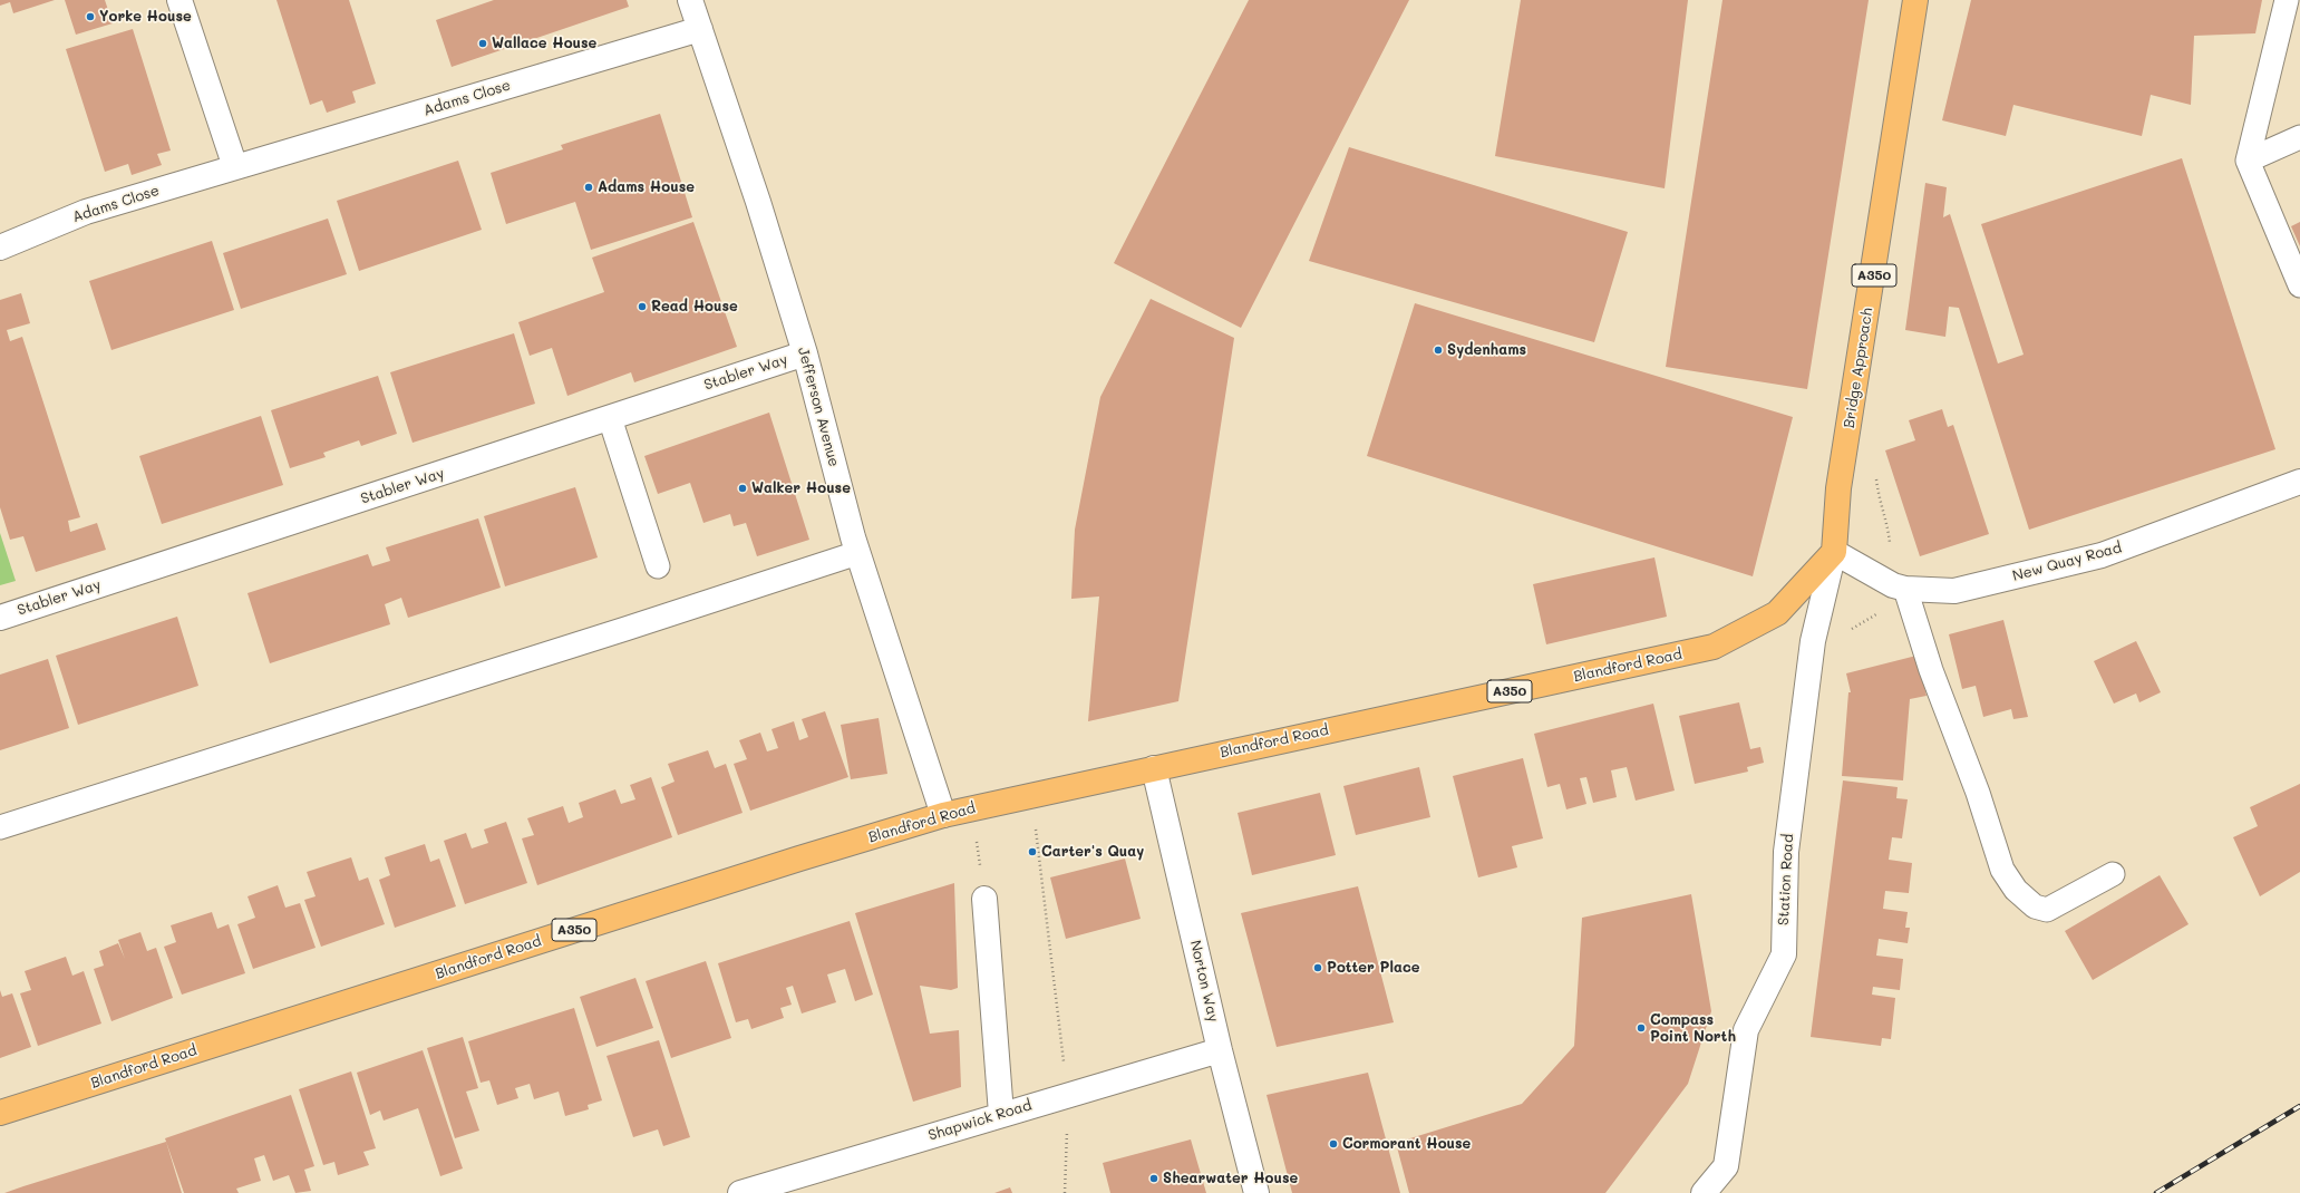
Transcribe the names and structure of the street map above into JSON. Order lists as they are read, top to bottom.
{
  "streets": {
    "highway": ["A350", "Bridge Approach", "Blandford Road"],
    "street": [
      "Adams Close",
      "Stabler Way",
      "Jefferson Avenue",
      "New Quay Road",
      "Station Road",
      "Norton Way",
      "Shapwick Road"
    ]
  },
  "crossings": [
    ["Adams Close", "Jefferson Avenue"],
    ["Bridge Approach", "New Quay Road"],
    ["Bridge Approach", "Blandford Road"],
    ["Bridge Approach", "Station Road"],
    ["Stabler Way", "Jefferson Avenue"],
    ["Jefferson Avenue", "Blandford Road"],
    ["New Quay Road", "Blandford Road"],
    ["New Quay Road", "Station Road"],
    ["Blandford Road", "Station Road"],
    ["Blandford Road", "Norton Way"],
    ["Norton Way", "Shapwick Road"]
  ],
  "places": [
    "Yorke House",
    "Wallace House",
    "Adams House",
    "Read House",
    "Sydenhams",
    "Walker House",
    "Carter's Quay",
    "Potter Place",
    "Compass Point North",
    "Cormorant House",
    "Shearwater House"
  ]
}
